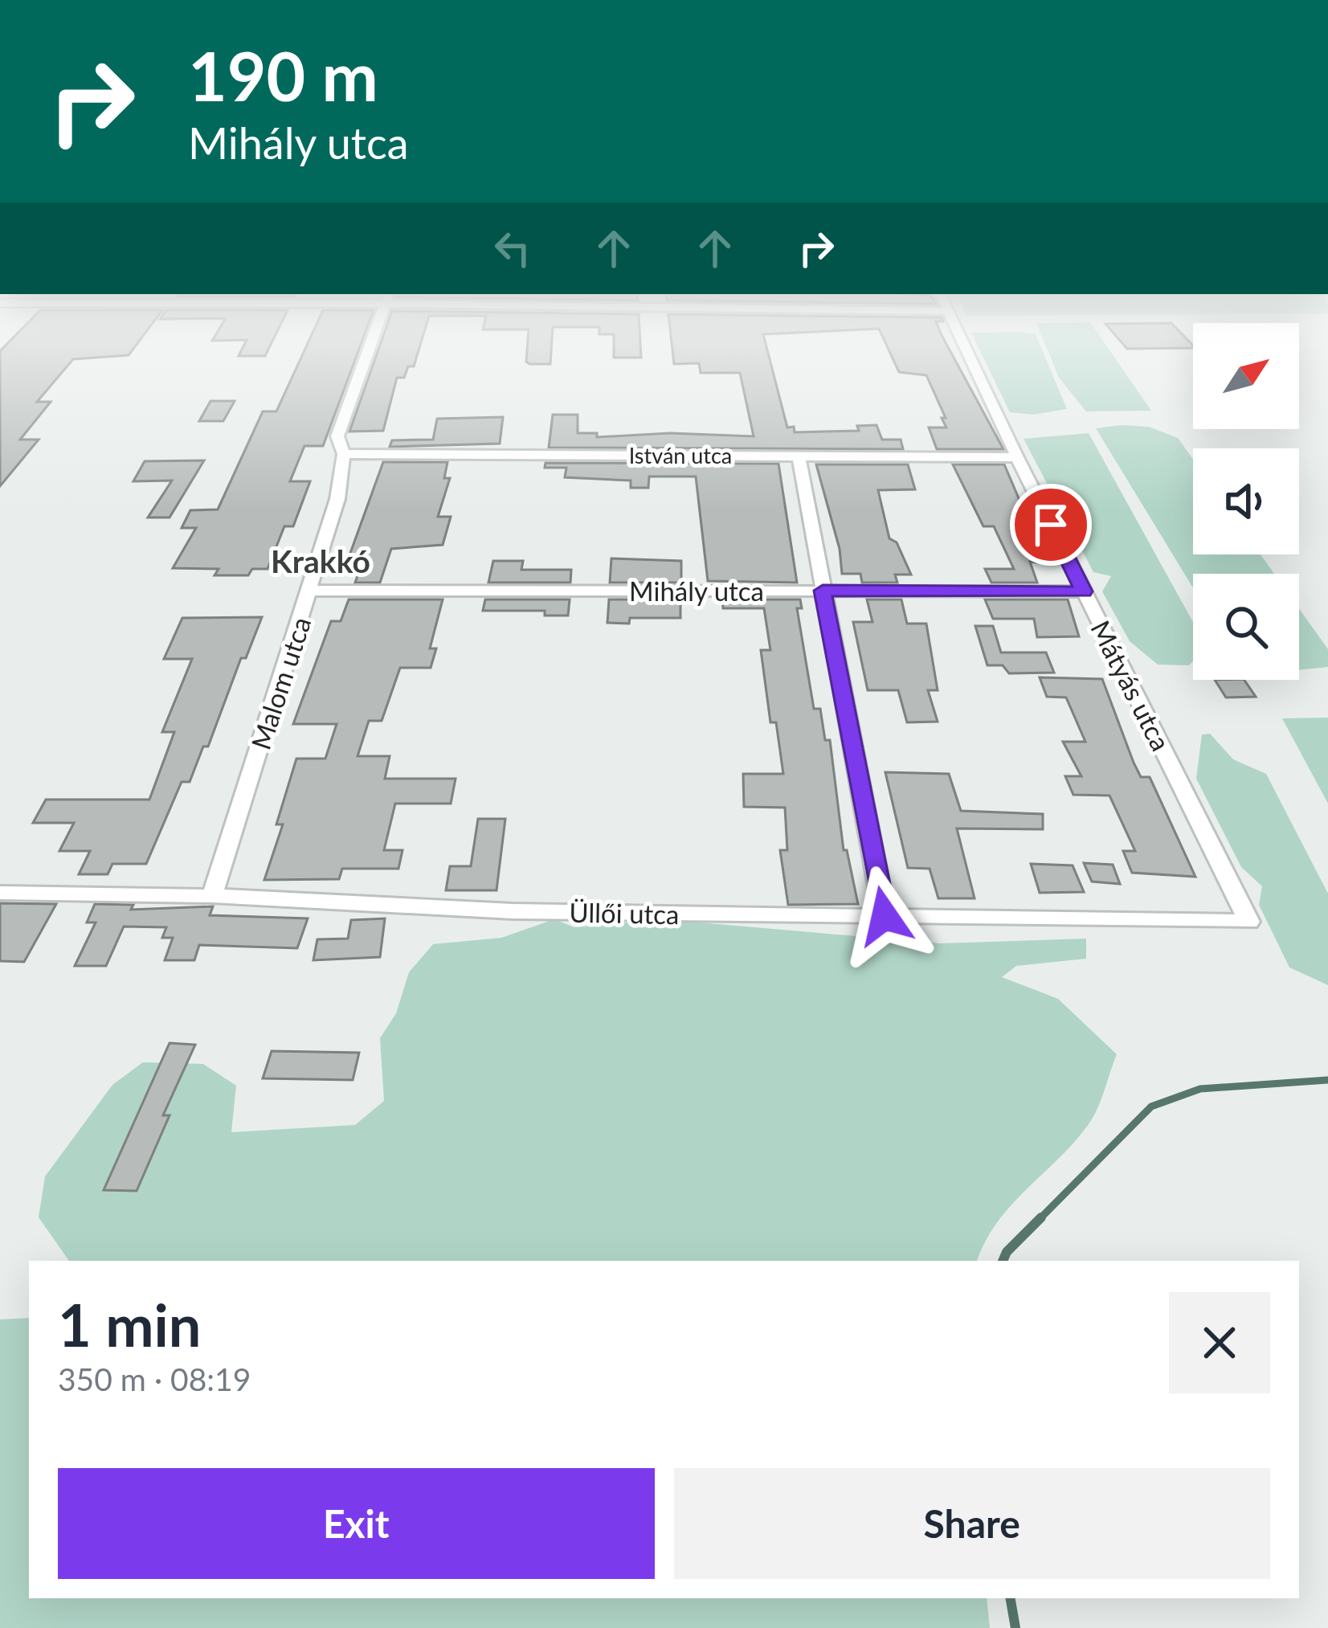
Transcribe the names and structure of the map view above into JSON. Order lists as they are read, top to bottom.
{
  "streets": {
    "street": [
      "István utca",
      "Mihály utca",
      "Malom utca",
      "Mátyás utca",
      "Üllői utca"
    ]
  },
  "crossings": [
    ["István utca", "Malom utca"],
    ["István utca", "Mátyás utca"],
    ["Mihály utca", "Malom utca"],
    ["Mihály utca", "Mátyás utca"],
    ["Malom utca", "Üllői utca"],
    ["Mátyás utca", "Üllői utca"]
  ],
  "districts": ["Krakkó"],
  "north": "top right",
  "page": {
    "turn": ["190 m", "Mihály utca"],
    "heading": ["1 min", "350 m · 08:19"],
    "buttons": ["Exit", "Share"]
  }
}
